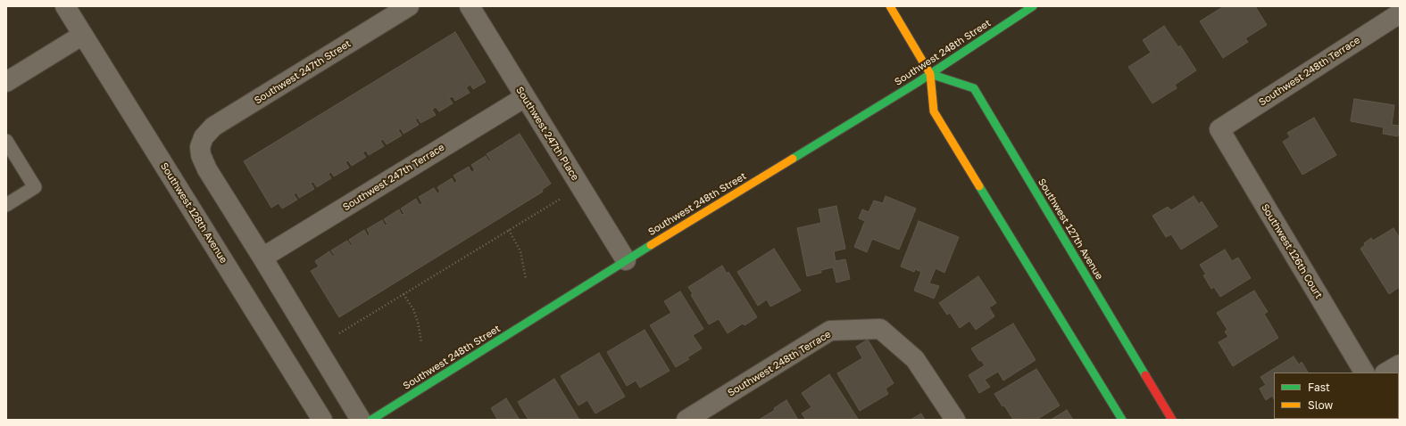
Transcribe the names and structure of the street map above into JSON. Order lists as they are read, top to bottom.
{
  "streets": {
    "street": [
      "Southwest 248th Street",
      "Southwest 248th Terrace",
      "Southwest 247th Street",
      "Southwest 247th Place",
      "Southwest 247th Terrace",
      "Southwest 128th Avenue",
      "Southwest 127th Avenue",
      "Southwest 126th Court"
    ]
  },
  "crossings": [
    ["Southwest 248th Street", "Southwest 247th Place"],
    ["Southwest 248th Street", "Southwest 127th Avenue"],
    ["Southwest 248th Terrace", "Southwest 126th Court"],
    ["Southwest 247th Street", "Southwest 247th Terrace"],
    ["Southwest 247th Place", "Southwest 247th Terrace"]
  ],
  "legend": ["Fast", "Slow"]
}
